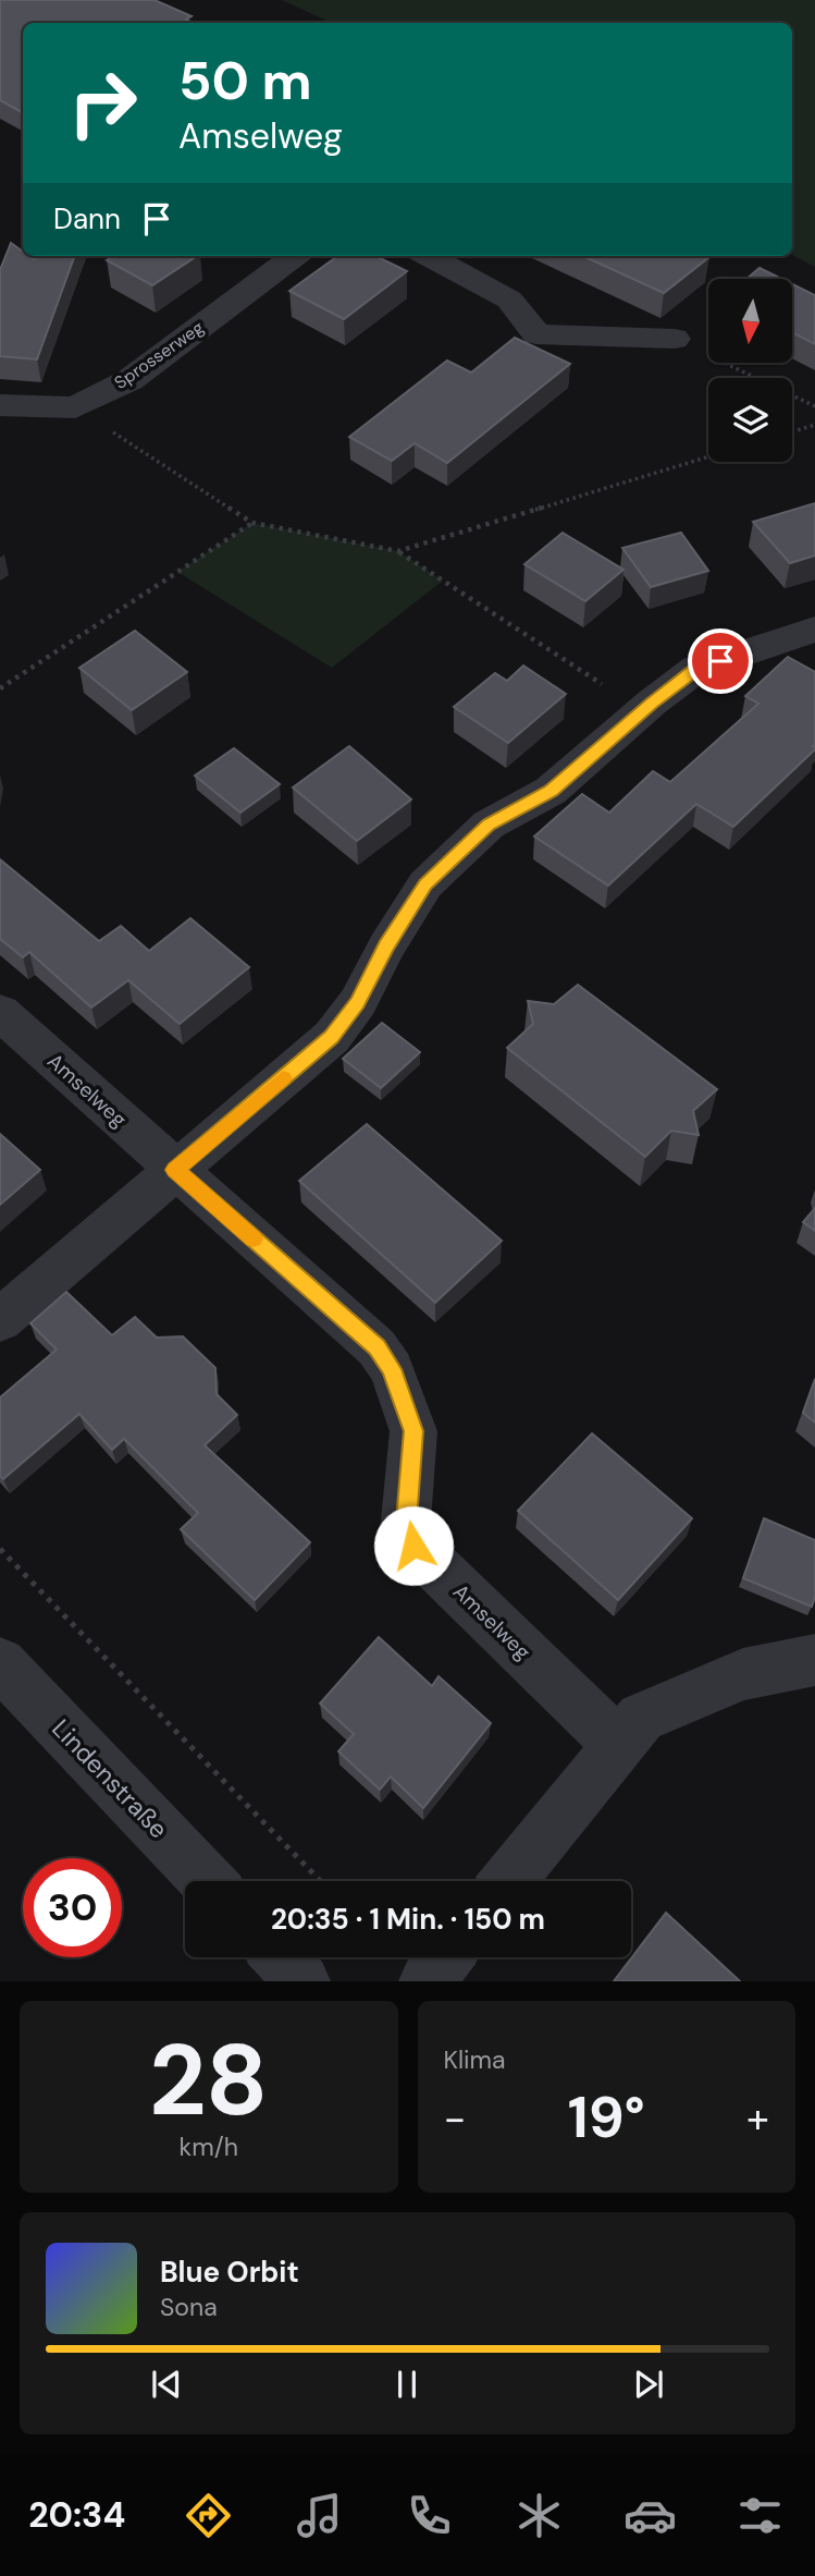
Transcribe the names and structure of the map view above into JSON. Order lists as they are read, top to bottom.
{
  "streets": {
    "street": ["Sprosserweg", "Amselweg", "Lindenstraße"]
  },
  "north": "bottom",
  "page": {
    "turn": ["50 m", "Amselweg"],
    "then": "Dann",
    "limit": "30",
    "trip": "20:35 · 1 Min. · 150 m",
    "tile": [
      ["28", "km/h"],
      "Klima"
    ],
    "heat": ["−", "19°", "+"],
    "song": ["Blue Orbit", "Sona"],
    "tabs": "20:34"
  }
}
